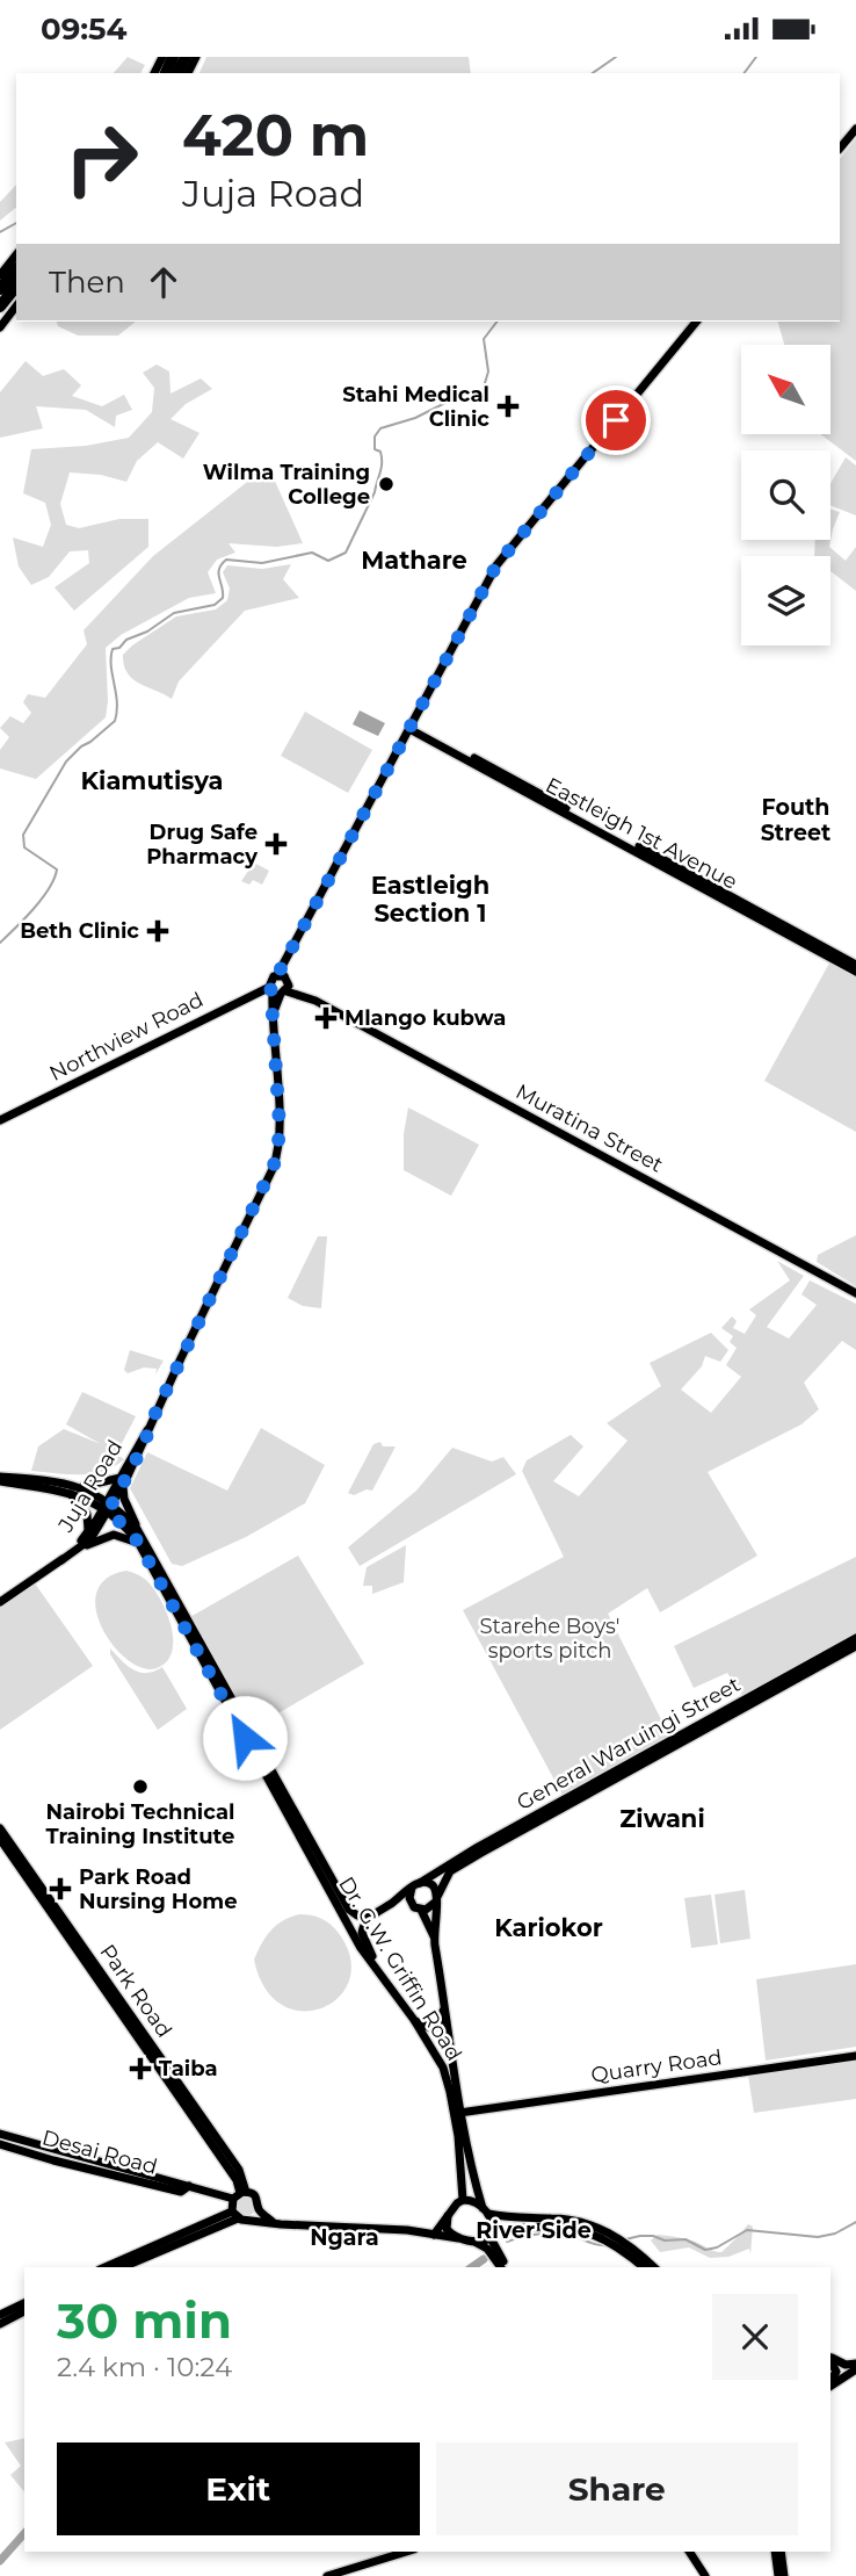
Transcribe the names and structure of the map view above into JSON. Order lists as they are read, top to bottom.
{
  "streets": {
    "main road": [
      "Eastleigh 1st Avenue",
      "Northview Road",
      "Muratina Street",
      "Juja Road",
      "General Waruingi Street",
      "Dr. G.W. Griffin Road",
      "Park Road",
      "Quarry Road",
      "Desai Road"
    ]
  },
  "crossings": [
    ["Eastleigh 1st Avenue", "Juja Road"],
    ["Northview Road", "Muratina Street"],
    ["Northview Road", "Juja Road"],
    ["Muratina Street", "Juja Road"],
    ["Juja Road", "Dr. G.W. Griffin Road"],
    ["General Waruingi Street", "Dr. G.W. Griffin Road"],
    ["Dr. G.W. Griffin Road", "Quarry Road"]
  ],
  "districts": [
    "Mathare",
    "Kiamutisya",
    "Fouth Street",
    "Eastleigh Section 1",
    "Ziwani",
    "Kariokor",
    "River Side",
    "Ngara"
  ],
  "parks": ["Starehe Boys' sports pitch"],
  "places": {
    "health": [
      "Stahi Medical Clinic",
      "Drug Safe Pharmacy",
      "Beth Clinic",
      "Mlango kubwa",
      "Park Road Nursing Home",
      "Taiba"
    ],
    "other": ["Wilma Training College", "Nairobi Technical Training Institute"]
  },
  "north": "top left",
  "page": {
    "status": "09:54",
    "turn": ["420 m", "Juja Road"],
    "then": "Then",
    "heading": ["30 min", "2.4 km · 10:24"],
    "buttons": ["Exit", "Share"]
  }
}
